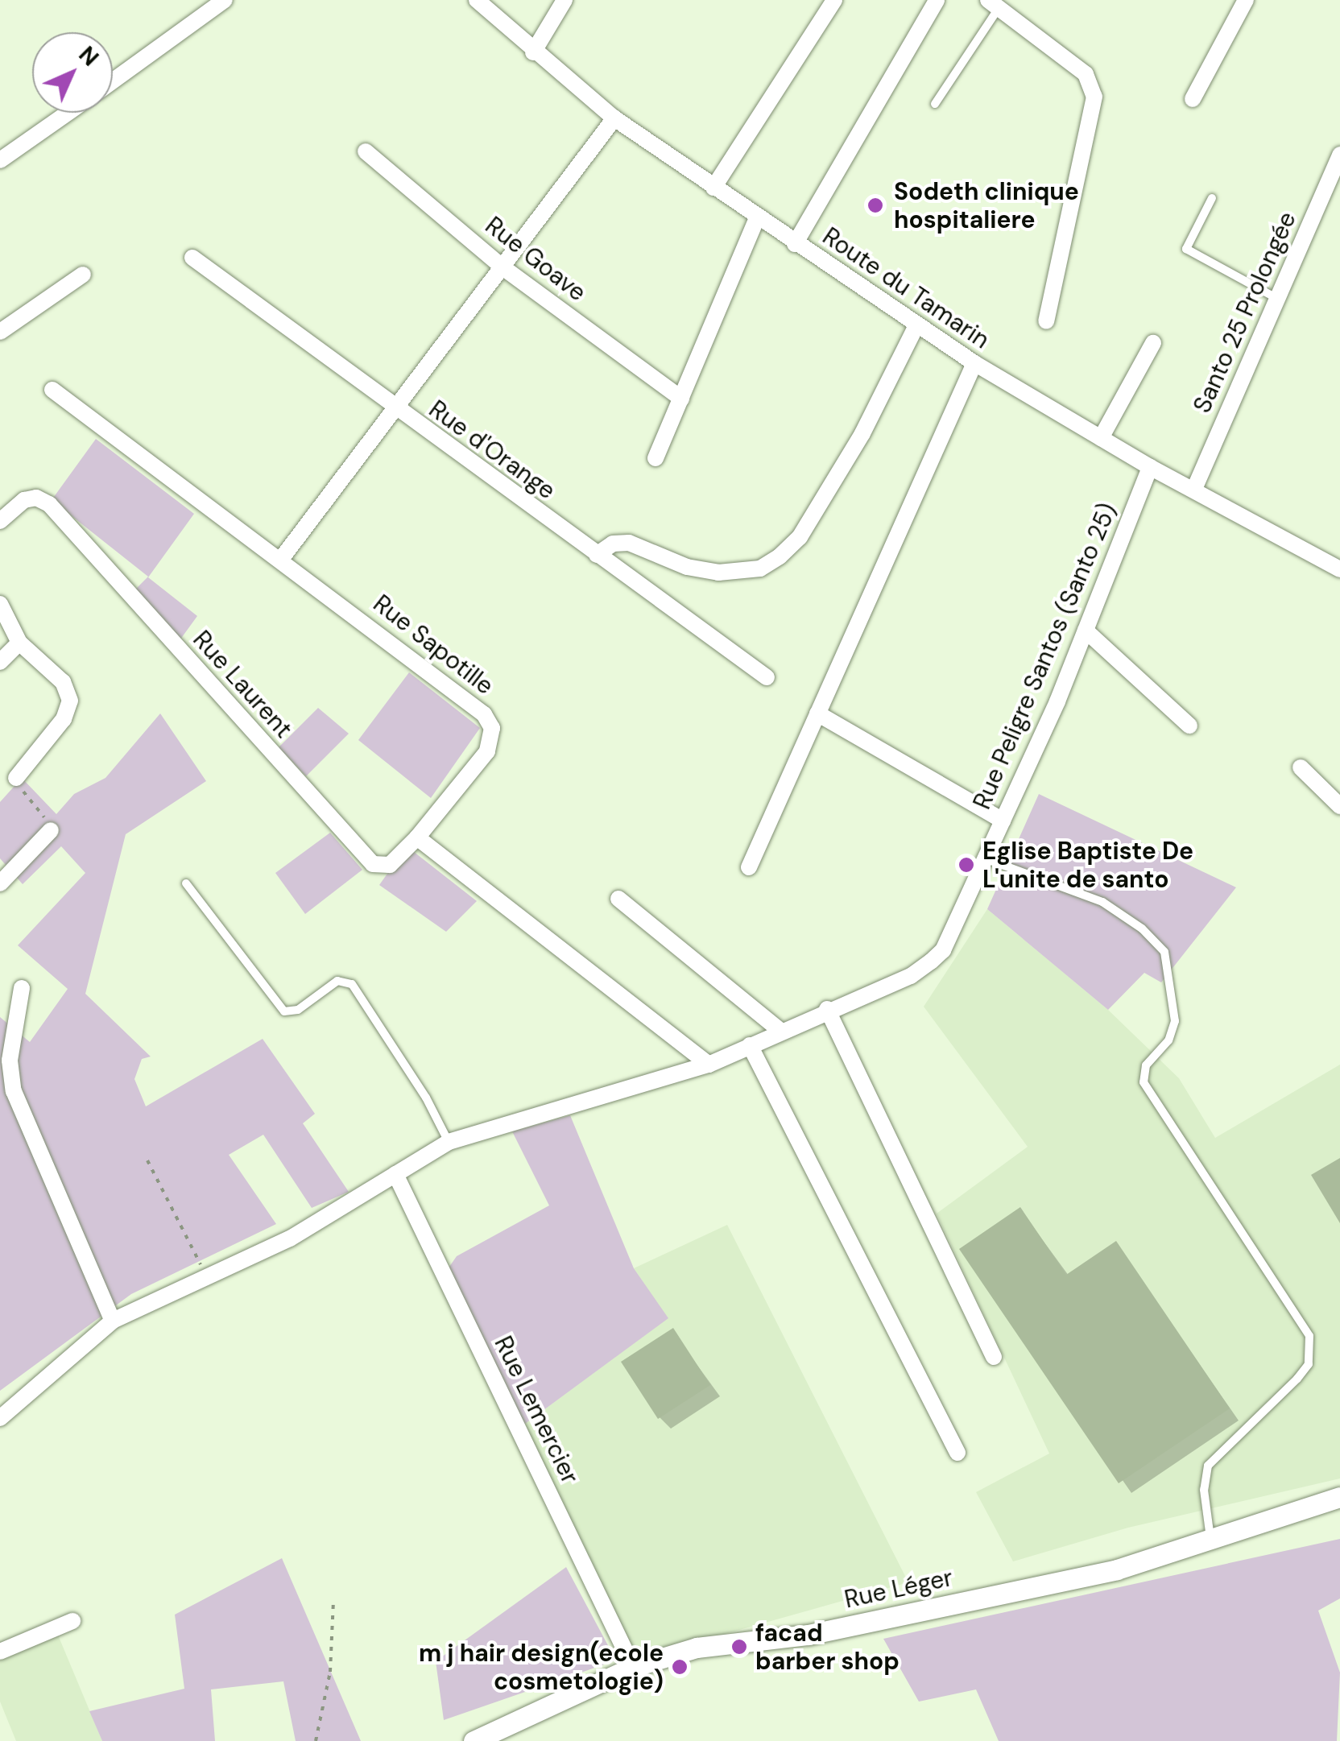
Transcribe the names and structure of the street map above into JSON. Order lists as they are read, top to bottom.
{
  "streets": {
    "street": [
      "Rue Goave",
      "Route du Tamarin",
      "Santo 25 Prolongée",
      "Rue d'Orange",
      "Rue Sapotille",
      "Rue Peligre Santos (Santo 25)",
      "Rue Laurent",
      "Rue Lemercier",
      "Rue Léger"
    ]
  },
  "crossings": [
    ["Route du Tamarin", "Santo 25 Prolongée"],
    ["Route du Tamarin", "Rue Peligre Santos (Santo 25)"],
    ["Rue Sapotille", "Rue Laurent"],
    ["Rue Peligre Santos (Santo 25)", "Rue Lemercier"],
    ["Rue Lemercier", "Rue Léger"]
  ],
  "places": [
    "Sodeth clinique hospitaliere",
    "Eglise Baptiste De L'unite de santo",
    "facad barber shop",
    "m j hair design(ecole cosmetologie)"
  ],
  "north": "top right"
}
